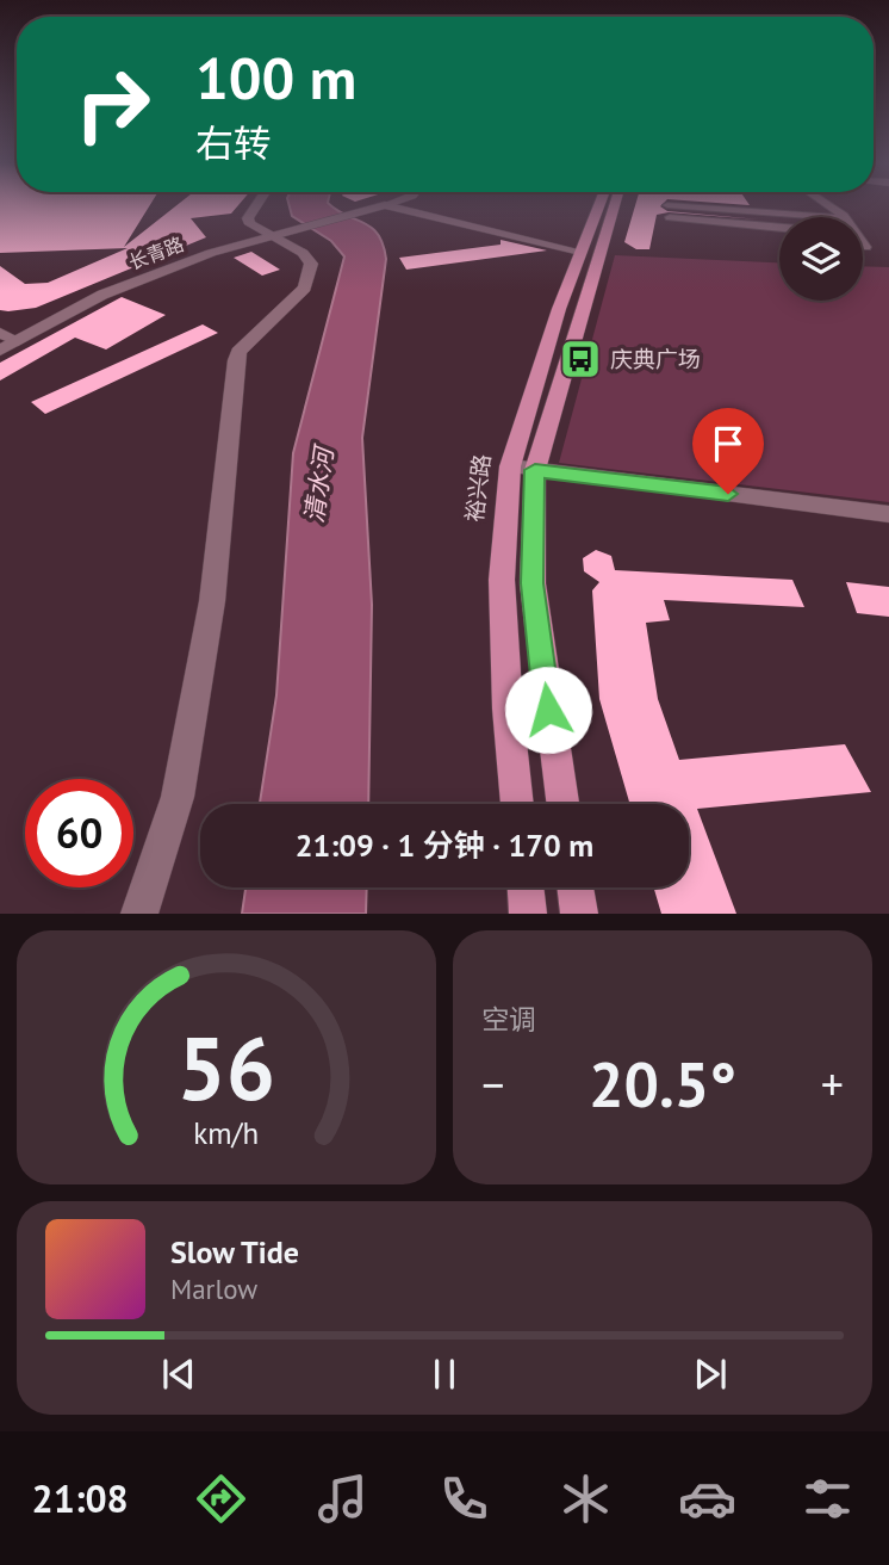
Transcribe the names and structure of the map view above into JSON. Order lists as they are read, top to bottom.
{
  "streets": {
    "main road": ["裕兴路"],
    "street": ["长青路"]
  },
  "water": ["清水河"],
  "places": {
    "bus stop": ["庆典广场"]
  },
  "page": {
    "turn": ["100 m", "右转"],
    "limit": "60",
    "trip": "21:09 · 1 分钟 · 170 m",
    "tile": "空调",
    "heat": ["−", "20.5°", "+"],
    "song": ["Slow Tide", "Marlow"],
    "tabs": "21:08",
    "gauge": ["56", "km/h"]
  }
}
